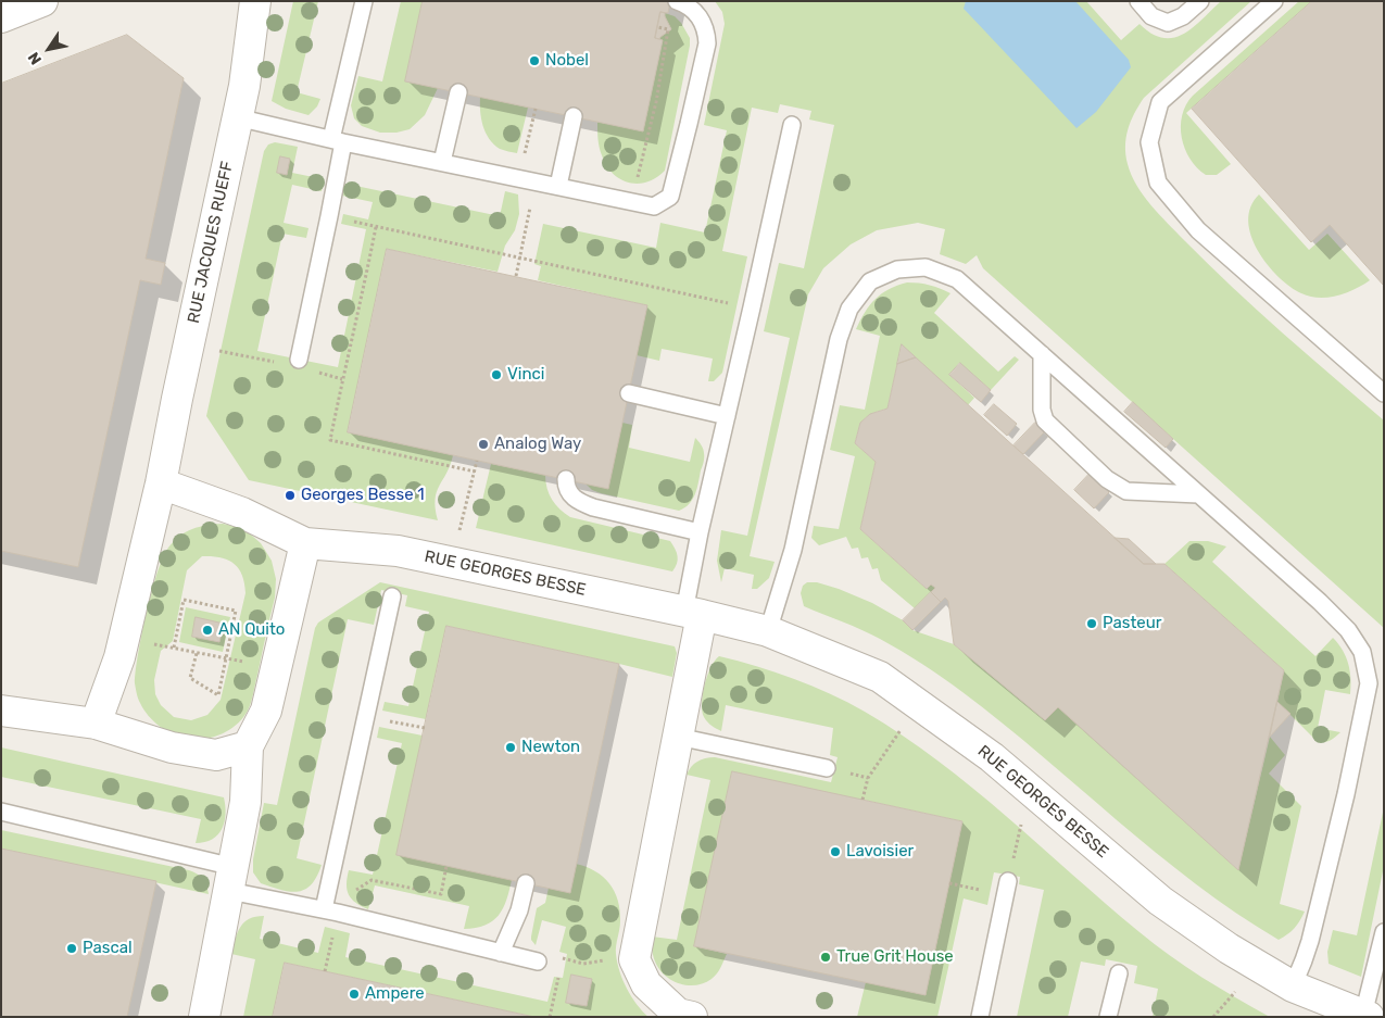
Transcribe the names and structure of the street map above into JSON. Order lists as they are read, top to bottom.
{
  "streets": {
    "street": ["RUE JACQUES RUEFF", "RUE GEORGES BESSE"]
  },
  "places": [
    "Nobel",
    "Vinci",
    "Analog Way",
    "Georges Besse 1",
    "Pasteur",
    "AN Quito",
    "Newton",
    "Lavoisier",
    "Pascal",
    "True Grit House",
    "Ampere"
  ],
  "north": "bottom left"
}
